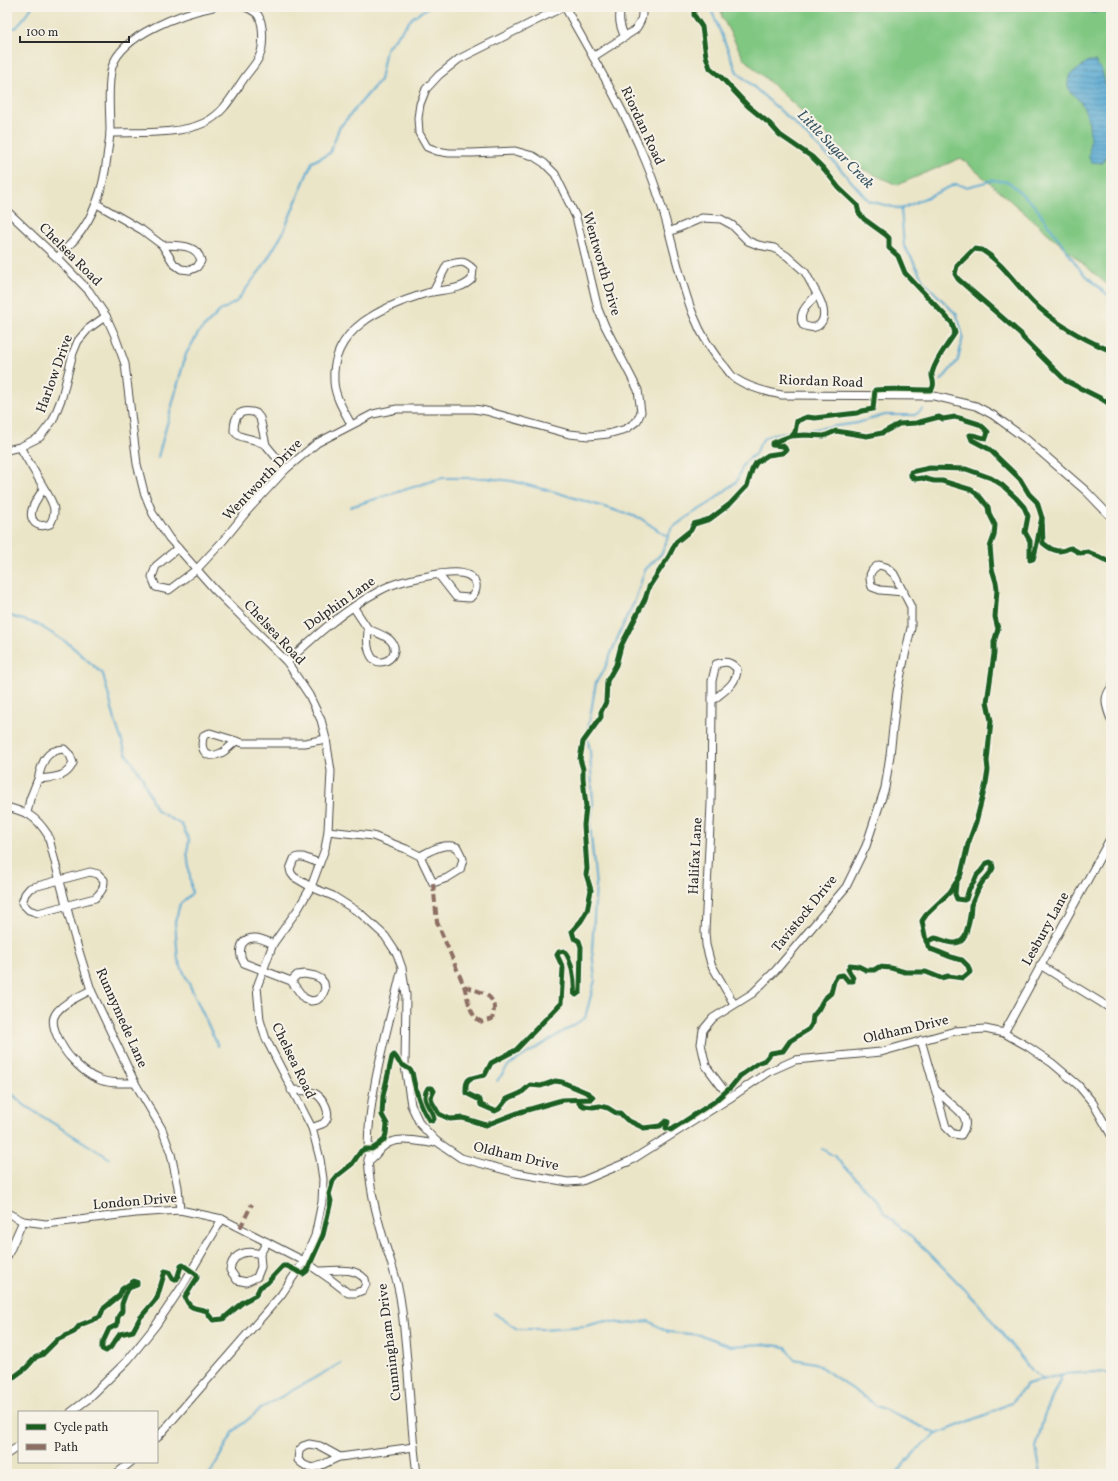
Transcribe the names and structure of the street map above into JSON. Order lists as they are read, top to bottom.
{
  "streets": {
    "street": [
      "Riordan Road",
      "Chelsea Road",
      "Wentworth Drive",
      "Harlow Drive",
      "Dolphin Lane",
      "Halifax Lane",
      "Tavistock Drive",
      "Lesbury Lane",
      "Runnymede Lane",
      "Oldham Drive",
      "London Drive",
      "Cunningham Drive"
    ]
  },
  "crossings": [
    ["Riordan Road", "Wentworth Drive"],
    ["Chelsea Road", "Wentworth Drive"],
    ["Chelsea Road", "Harlow Drive"],
    ["Chelsea Road", "Dolphin Lane"],
    ["Chelsea Road", "Oldham Drive"],
    ["Chelsea Road", "London Drive"],
    ["Halifax Lane", "Tavistock Drive"],
    ["Tavistock Drive", "Oldham Drive"],
    ["Lesbury Lane", "Oldham Drive"],
    ["Runnymede Lane", "London Drive"],
    ["Oldham Drive", "Cunningham Drive"]
  ],
  "water": ["Little Sugar Creek"],
  "legend": ["Cycle path", "Path"],
  "scale_bar": "100 m"
}
